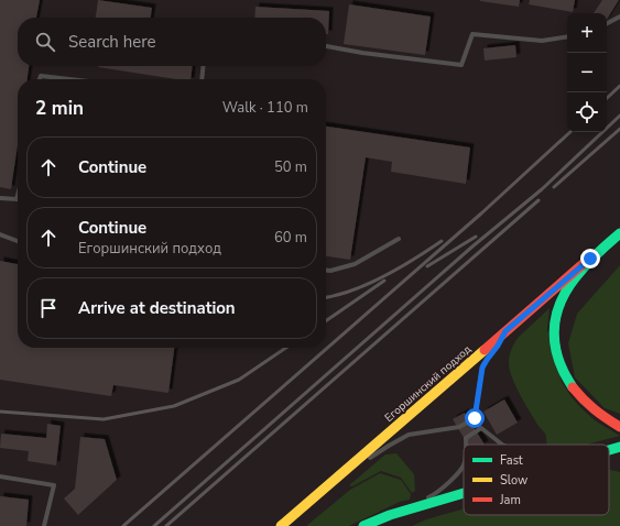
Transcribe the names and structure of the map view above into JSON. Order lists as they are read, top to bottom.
{
  "streets": {
    "main road": ["Егоршинский подход"]
  },
  "legend": ["Fast", "Slow", "Jam"],
  "page": {
    "map_buttons": ["+", "−"],
    "search": "Search here",
    "heading": ["2 min", "Walk · 110 m"],
    "list": [
      ["Continue", "50 m"],
      ["Continue", "Егоршинский подход", "60 m"],
      "Arrive at destination"
    ]
  }
}
